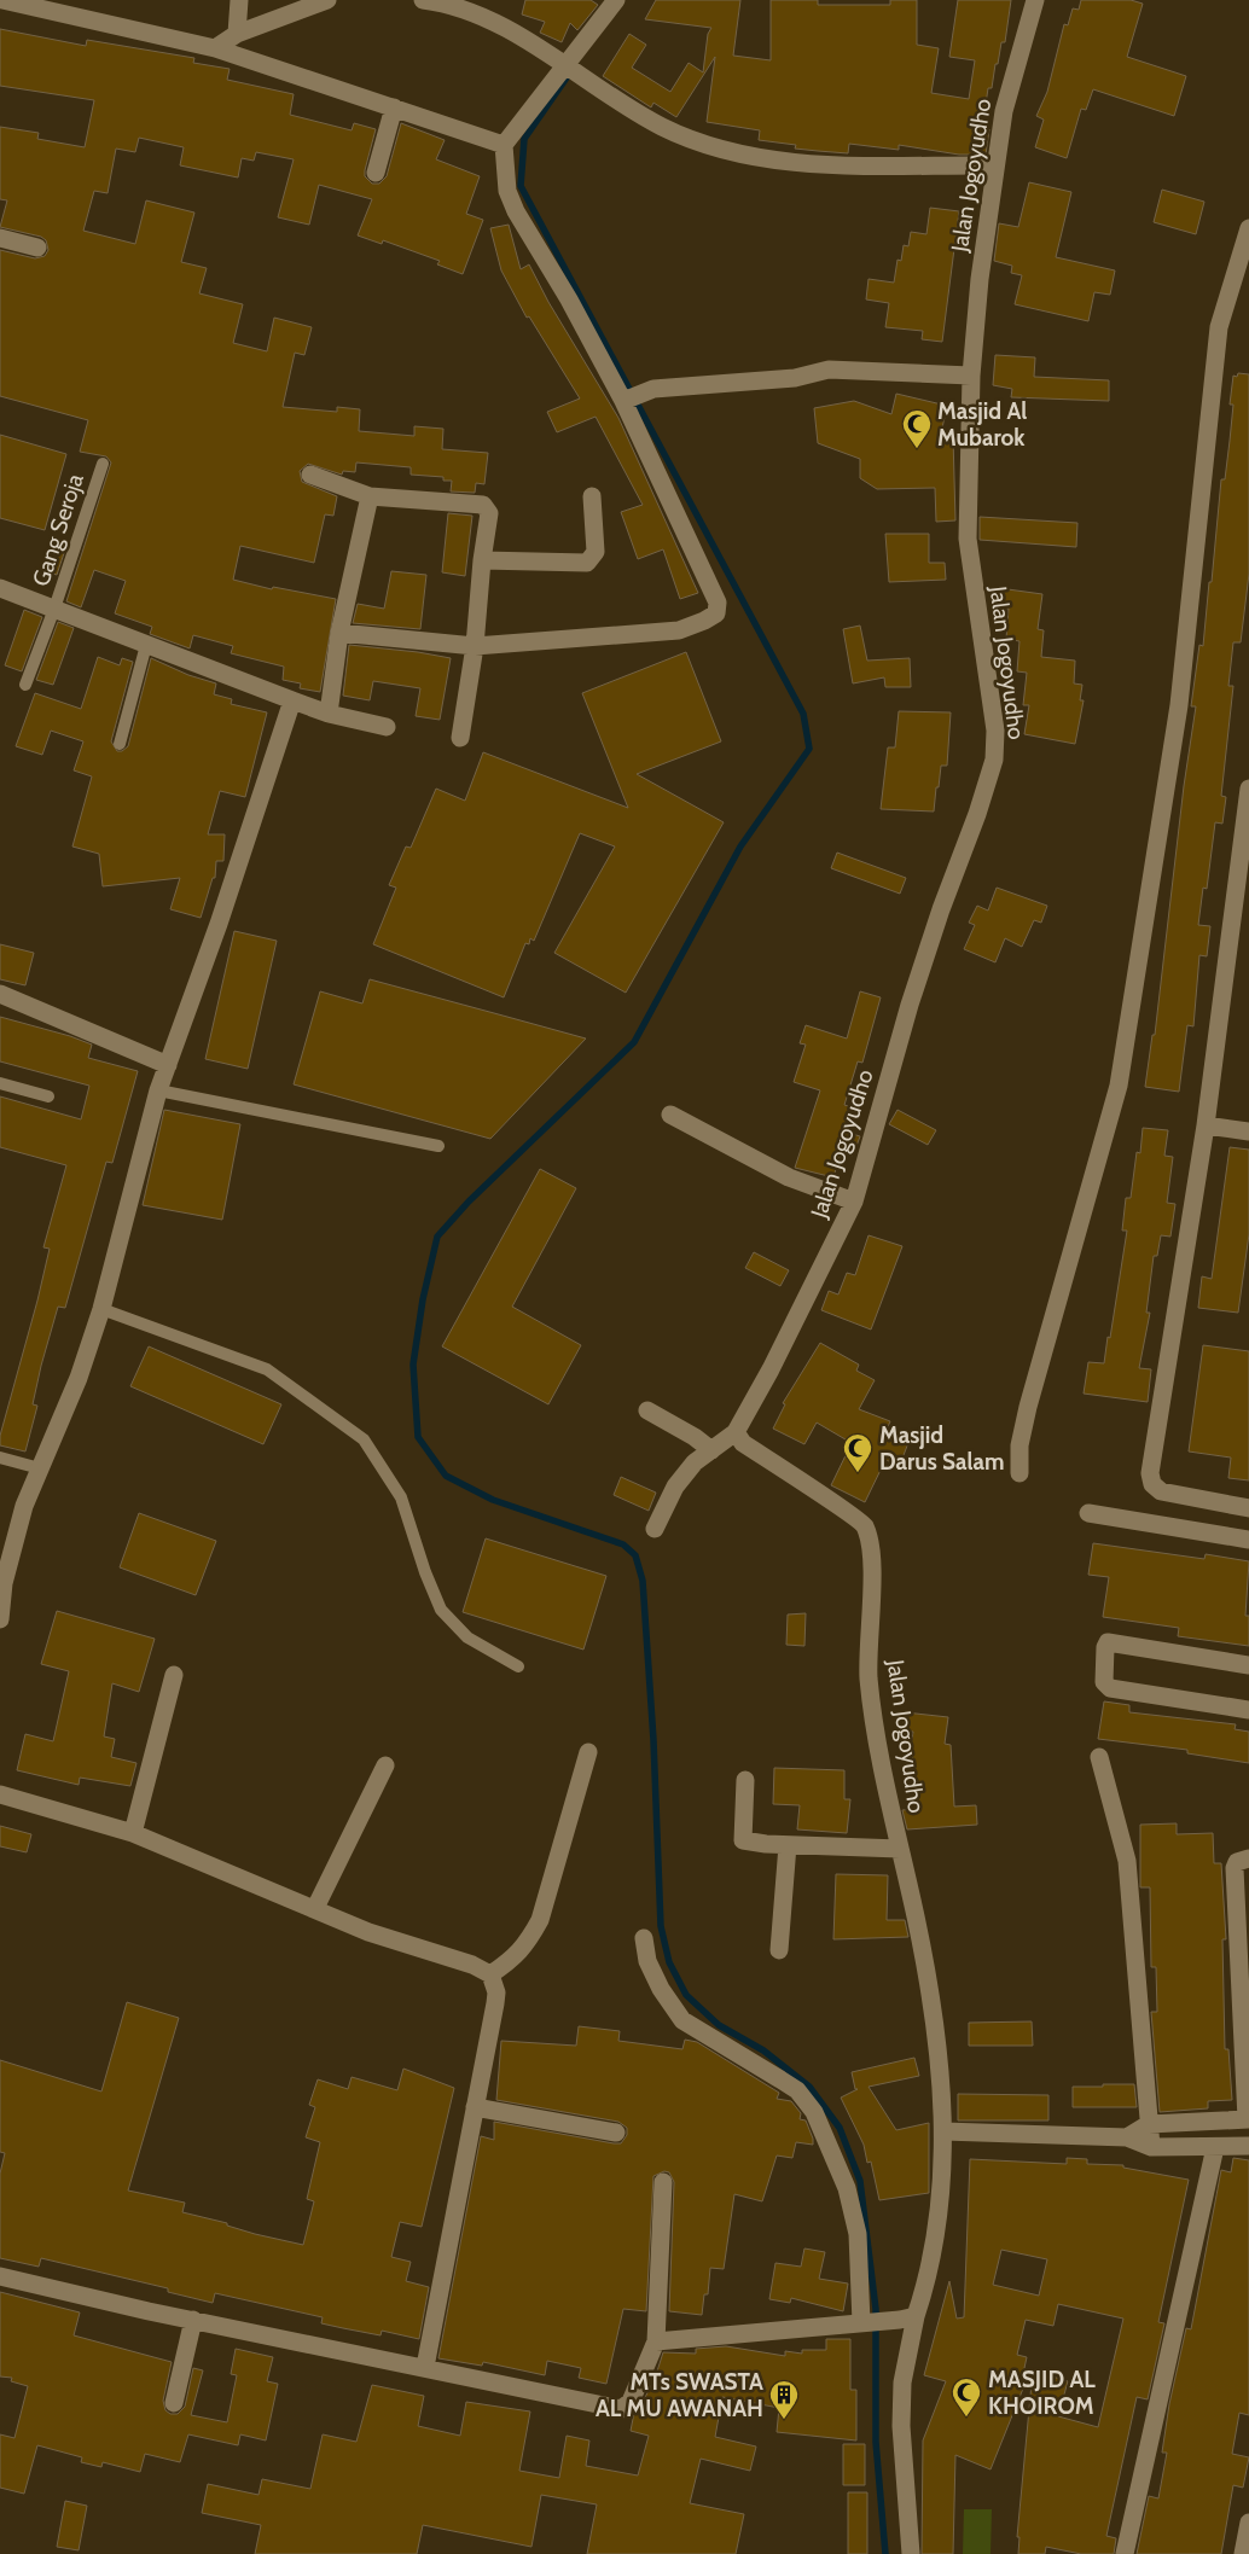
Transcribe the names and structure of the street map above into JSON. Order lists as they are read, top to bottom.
{
  "streets": {
    "street": ["Jalan Jogoyudho"],
    "lane": ["Gang Seroja"]
  },
  "places": {
    "mosque": ["Masjid Al Mubarok", "Masjid Darus Salam", "MASJID AL KHOIROM"],
    "building": ["MTs SWASTA AL MU AWANAH"]
  }
}
